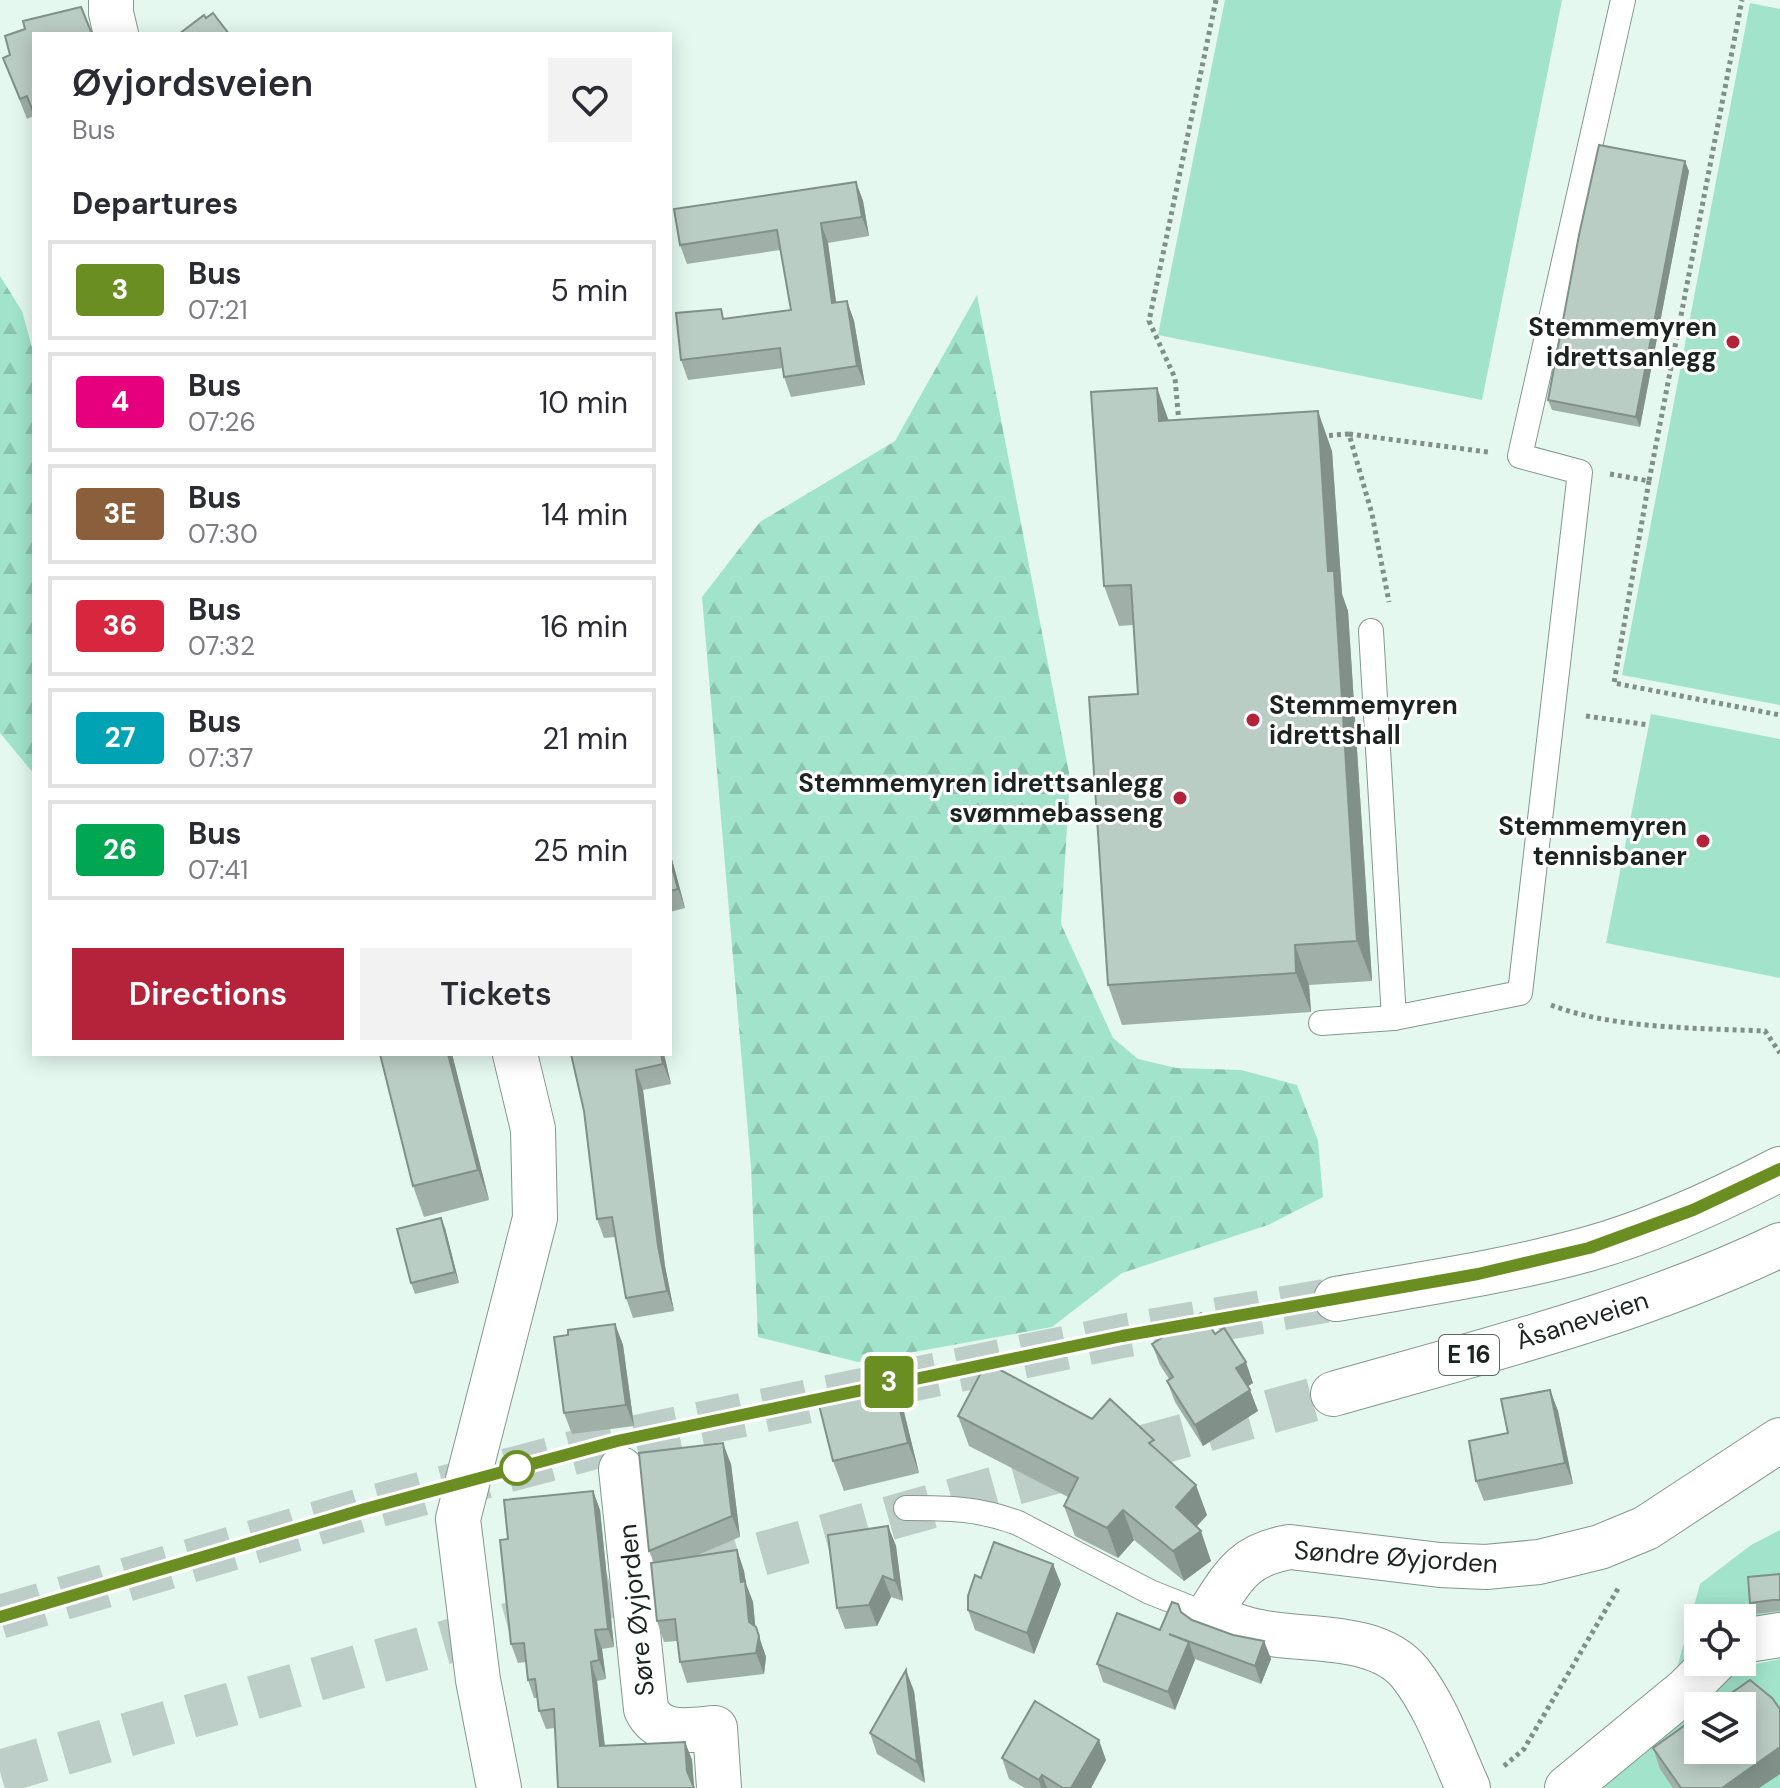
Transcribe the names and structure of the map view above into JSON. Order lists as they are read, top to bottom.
{
  "streets": {
    "main road": [
      "Åsaneveien",
      "E 16",
      "Søndre Øyjorden",
      "Søre Øyjorden"
    ]
  },
  "places": [
    "Stemmemyren idrettsanlegg",
    "Stemmemyren idrettshall",
    "Stemmemyren idrettsanlegg svømmebasseng",
    "Stemmemyren tennisbaner"
  ],
  "lines": ["bus line 3"],
  "page": {
    "on_map": "3",
    "heading": [
      ["Øyjordsveien", "Bus"],
      "Departures"
    ],
    "list": [
      {
        "mark": "3",
        "name": "Bus",
        "note": "07:21",
        "value": "5 min"
      },
      {
        "mark": "4",
        "name": "Bus",
        "note": "07:26",
        "value": "10 min"
      },
      {
        "mark": "3E",
        "name": "Bus",
        "note": "07:30",
        "value": "14 min"
      },
      {
        "mark": "36",
        "name": "Bus",
        "note": "07:32",
        "value": "16 min"
      },
      {
        "mark": "27",
        "name": "Bus",
        "note": "07:37",
        "value": "21 min"
      },
      {
        "mark": "26",
        "name": "Bus",
        "note": "07:41",
        "value": "25 min"
      }
    ],
    "buttons": ["Directions", "Tickets"]
  }
}
